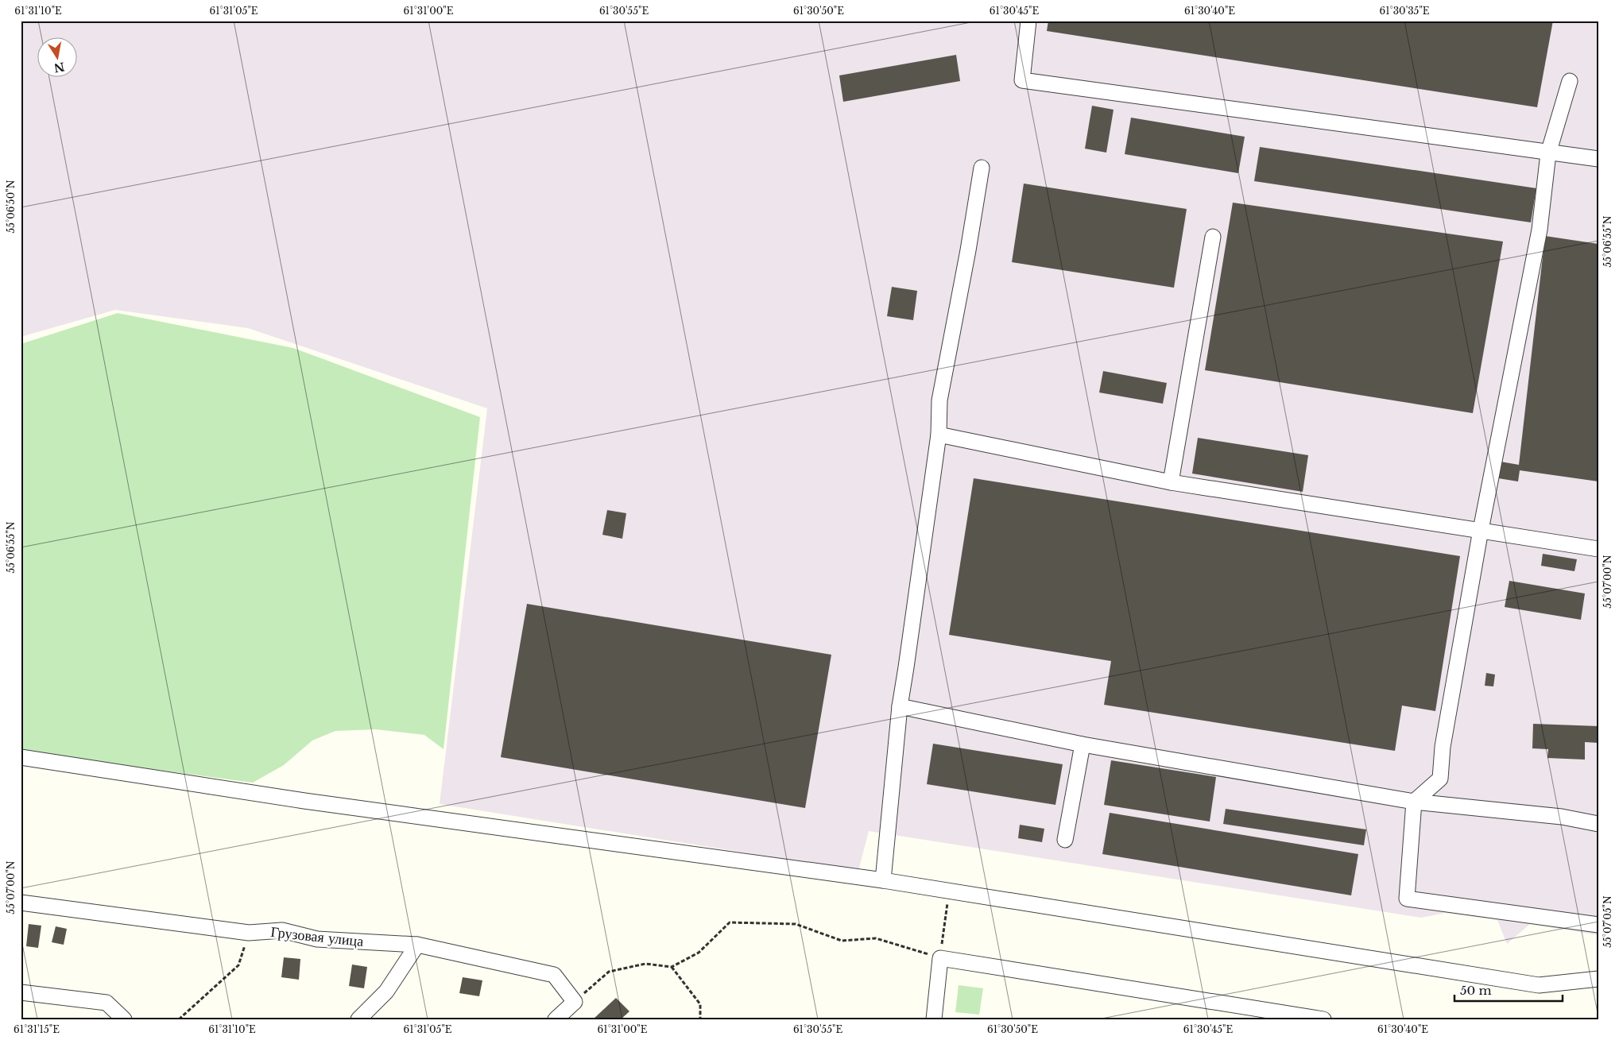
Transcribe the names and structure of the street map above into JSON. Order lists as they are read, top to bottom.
{
  "streets": {
    "street": ["Грузовая улица"]
  },
  "scale_bar": "50 m",
  "north": "bottom",
  "coordinates": [
    "61°31'10\"E",
    "61°31'05\"E",
    "61°31'00\"E",
    "61°30'55\"E",
    "61°30'50\"E",
    "61°30'45\"E",
    "61°30'40\"E",
    "61°30'35\"E",
    "55°06'50\"N",
    "55°06'55\"N",
    "55°07'00\"N",
    "55°07'05\"N",
    "61°31'15\"E"
  ]
}
